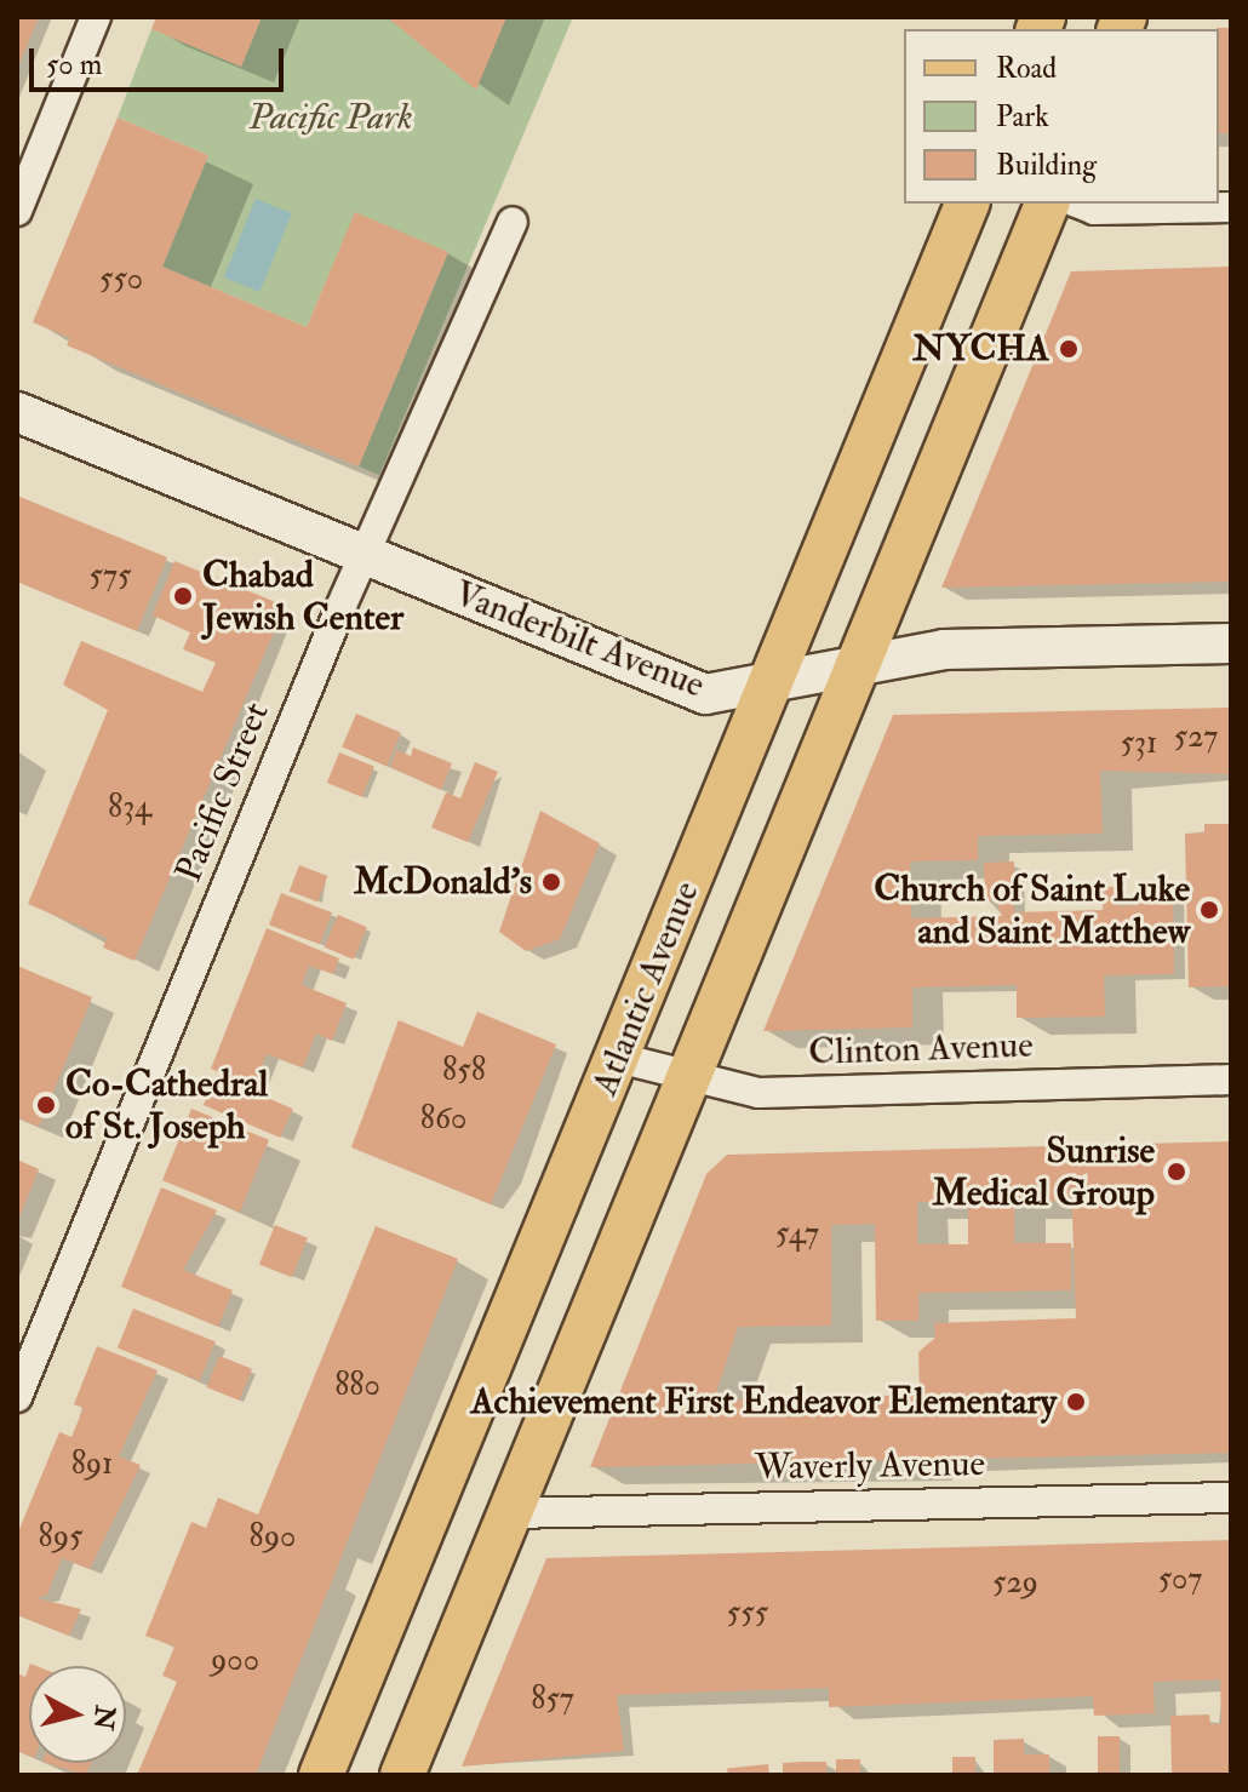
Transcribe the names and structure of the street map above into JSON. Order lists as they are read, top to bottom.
{
  "streets": {
    "main road": ["Vanderbilt Avenue", "Atlantic Avenue"],
    "street": ["Pacific Street", "Clinton Avenue", "Waverly Avenue"]
  },
  "crossings": [
    ["Vanderbilt Avenue", "Pacific Street"],
    ["Vanderbilt Avenue", "Atlantic Avenue"],
    ["Atlantic Avenue", "Clinton Avenue"],
    ["Atlantic Avenue", "Waverly Avenue"]
  ],
  "parks": ["Pacific Park"],
  "places": [
    "NYCHA",
    "Chabad Jewish Center",
    "McDonald's",
    "Church of Saint Luke and Saint Matthew",
    "Co-Cathedral of St. Joseph",
    "Sunrise Medical Group",
    "Achievement First Endeavor Elementary"
  ],
  "house_numbers": [
    "550",
    "575",
    "527",
    "531",
    "834",
    "858",
    "860",
    "547",
    "880",
    "891",
    "895",
    "890",
    "507",
    "529",
    "555",
    "900",
    "857"
  ],
  "legend": ["Road", "Park", "Building"],
  "scale_bar": "50 m",
  "north": "right"
}
